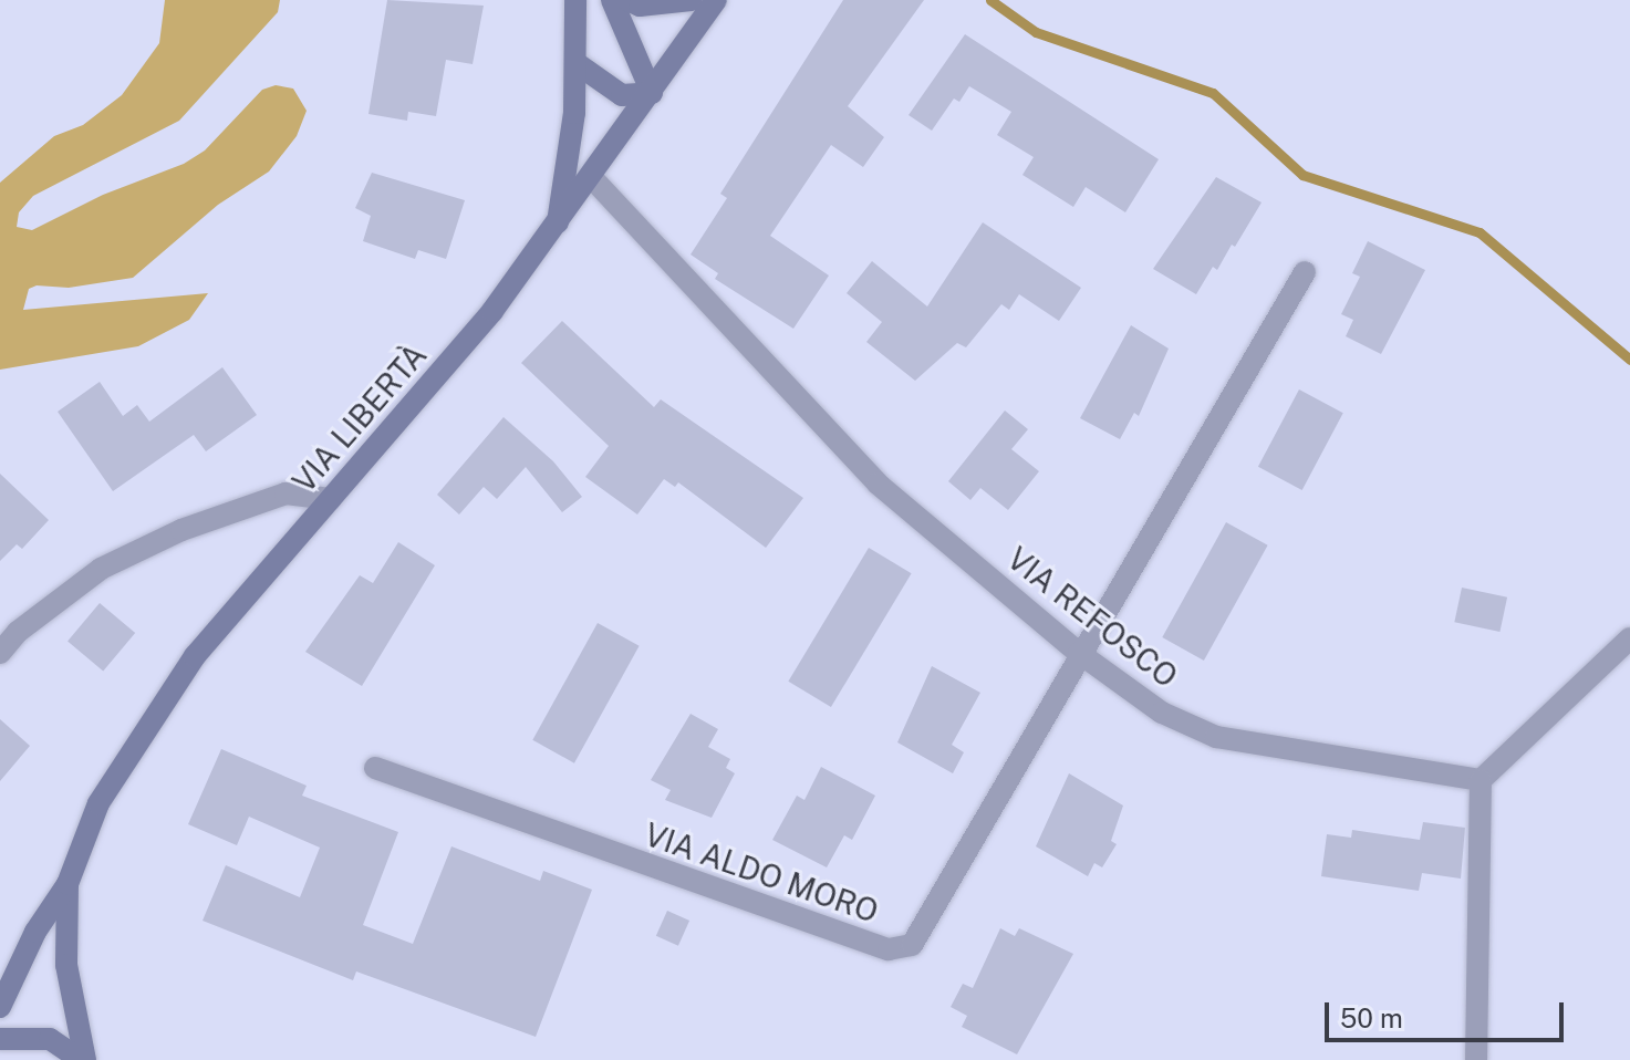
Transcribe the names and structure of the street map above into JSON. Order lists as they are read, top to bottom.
{
  "streets": {
    "main road": ["VIA LIBERTÀ"],
    "street": ["VIA REFOSCO", "VIA ALDO MORO"]
  },
  "crossings": [
    ["VIA LIBERTÀ", "VIA REFOSCO"],
    ["VIA REFOSCO", "VIA ALDO MORO"]
  ],
  "scale_bar": "50 m"
}
